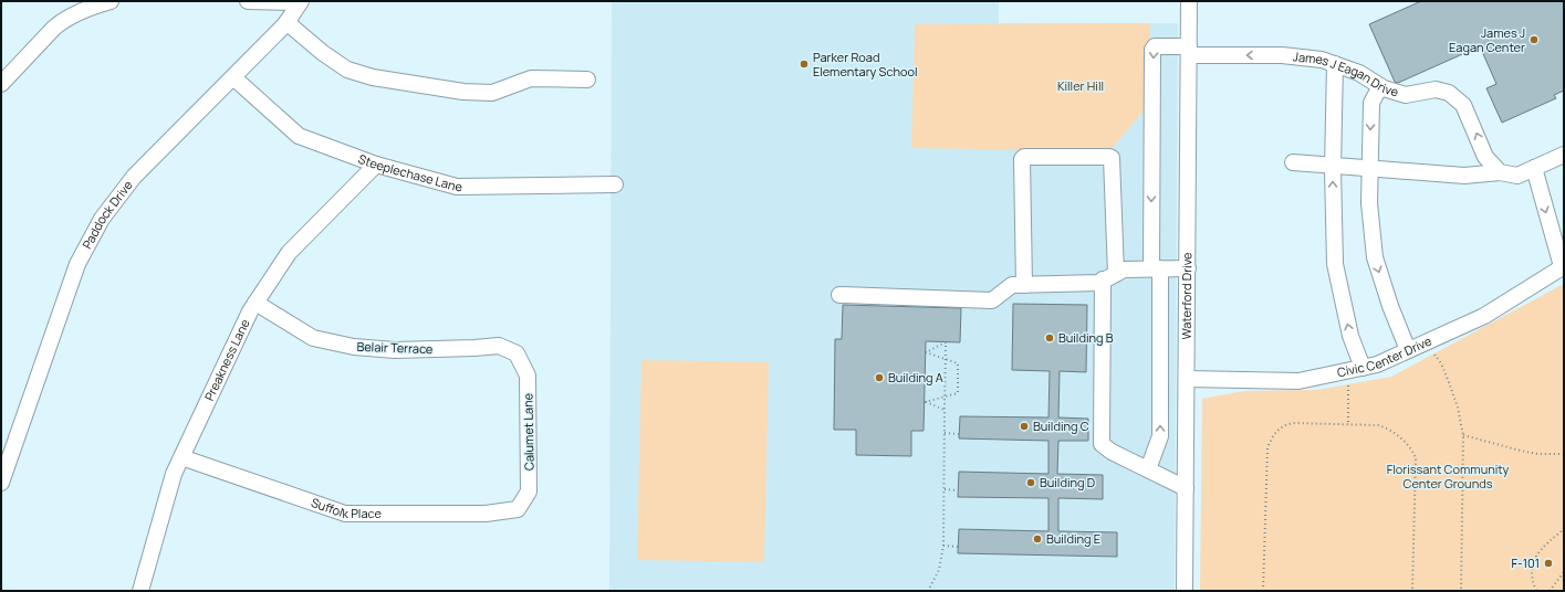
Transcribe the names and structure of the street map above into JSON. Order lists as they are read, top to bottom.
{
  "streets": {
    "street": [
      "James J Eagan Drive",
      "Steeplechase Lane",
      "Paddock Drive",
      "Waterford Drive",
      "Belair Terrace",
      "Civic Center Drive",
      "Preakness Lane",
      "Calumet Lane",
      "Suffolk Place"
    ]
  },
  "crossings": [
    ["James J Eagan Drive", "Waterford Drive"],
    ["Steeplechase Lane", "Paddock Drive"],
    ["Steeplechase Lane", "Preakness Lane"],
    ["Waterford Drive", "Civic Center Drive"],
    ["Belair Terrace", "Preakness Lane"],
    ["Belair Terrace", "Calumet Lane"],
    ["Preakness Lane", "Suffolk Place"],
    ["Calumet Lane", "Suffolk Place"]
  ],
  "parks": ["Killer Hill", "Florissant Community Center Grounds"],
  "places": [
    "James J Eagan Center",
    "Parker Road Elementary School",
    "Building B",
    "Building A",
    "Building C",
    "Building D",
    "Building E",
    "F-101"
  ]
}
